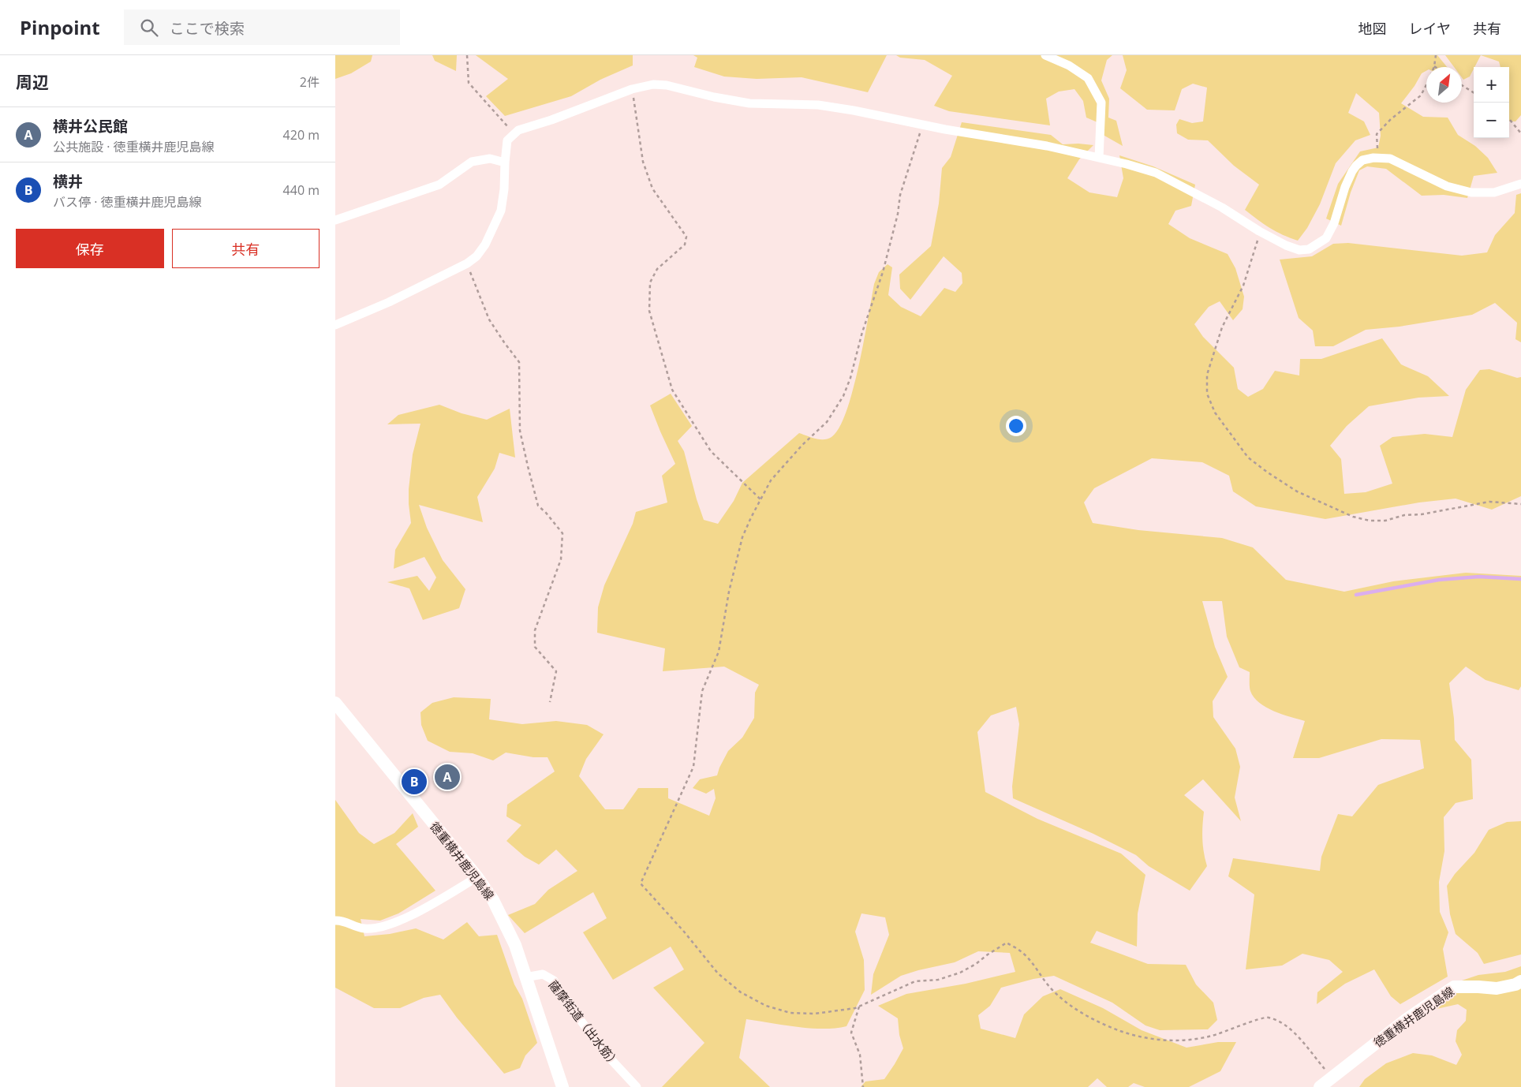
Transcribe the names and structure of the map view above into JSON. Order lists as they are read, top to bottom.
{
  "streets": {
    "main road": ["徳重横井鹿児島線"],
    "street": ["薩摩街道（出水筋）"]
  },
  "crossings": [
    ["徳重横井鹿児島線", "薩摩街道（出水筋）"]
  ],
  "north": "top right",
  "page": {
    "header": "Pinpoint",
    "search": "ここで検索",
    "nav": ["地図", "レイヤ", "共有"],
    "heading": ["周辺", "2件"],
    "map_buttons": ["+", "−"],
    "list": [
      {
        "mark": "A",
        "name": "横井公民館",
        "note": "公共施設 · 徳重横井鹿児島線",
        "value": "420 m"
      },
      {
        "mark": "B",
        "name": "横井",
        "note": "バス停 · 徳重横井鹿児島線",
        "value": "440 m"
      }
    ],
    "buttons": ["保存", "共有"],
    "pins": ["A", "B"]
  }
}
